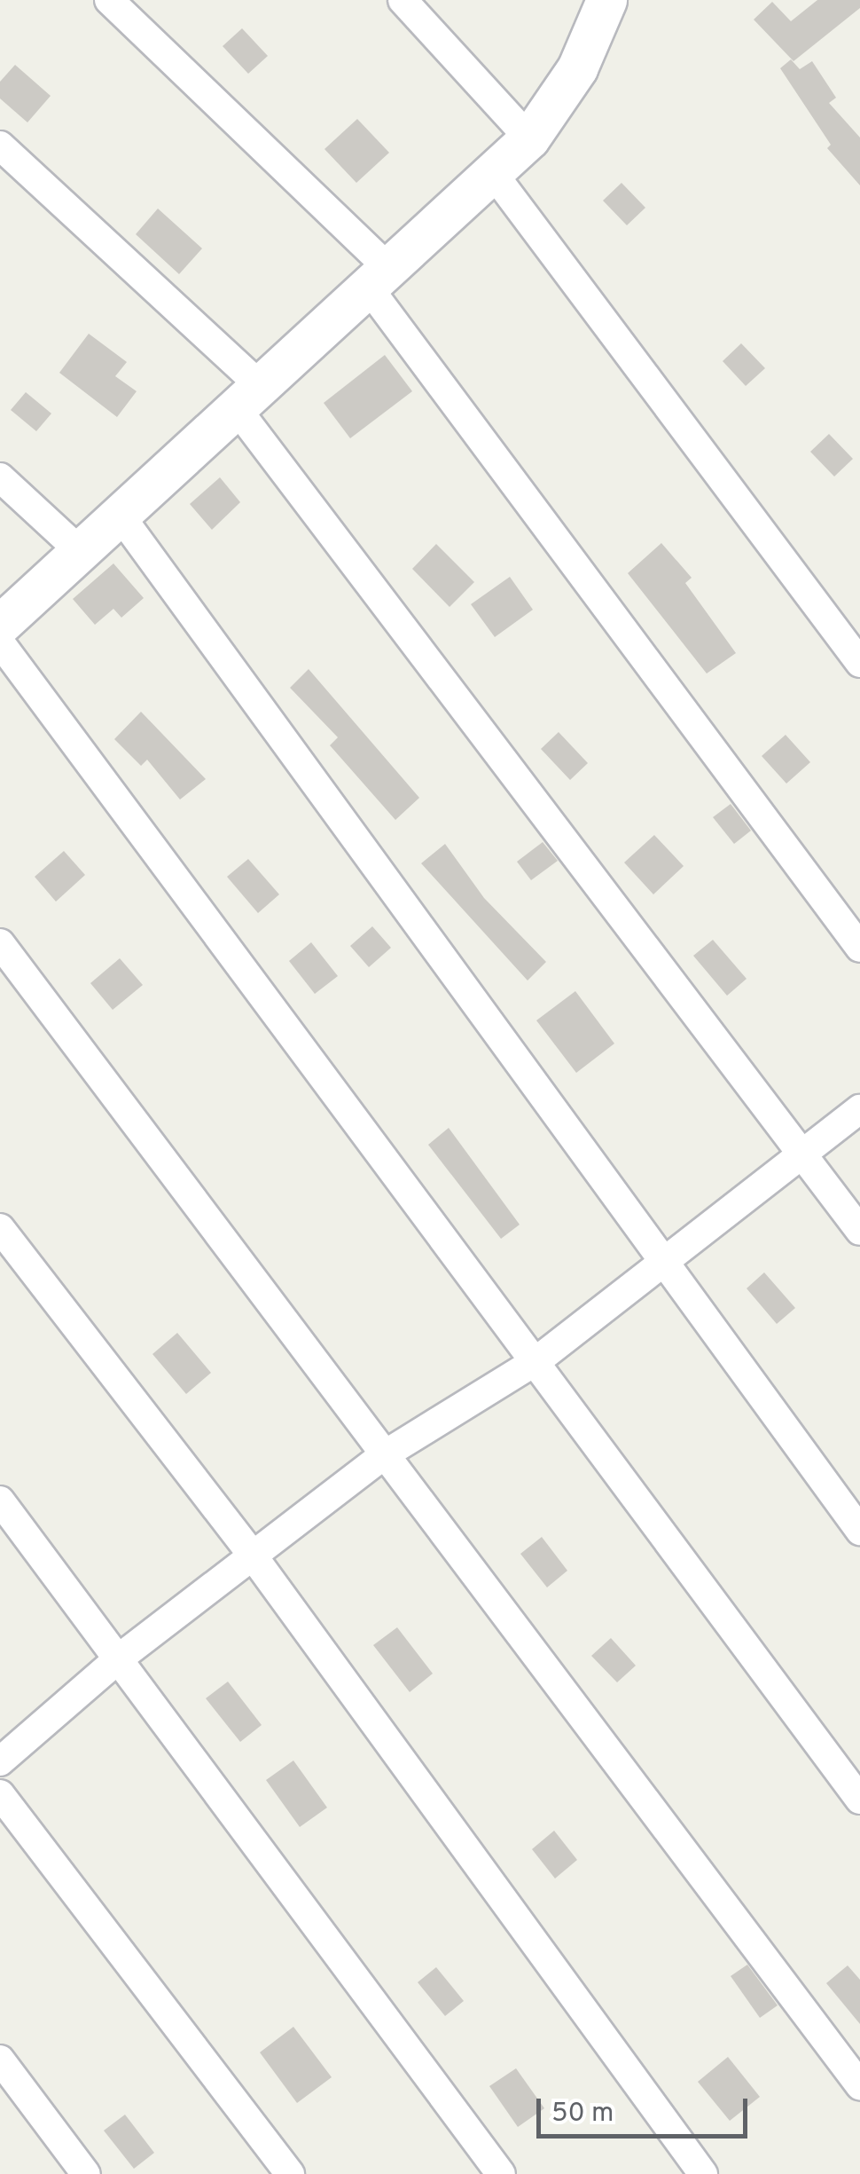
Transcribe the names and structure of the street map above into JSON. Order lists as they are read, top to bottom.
{
  "scale_bar": "50 m"
}
